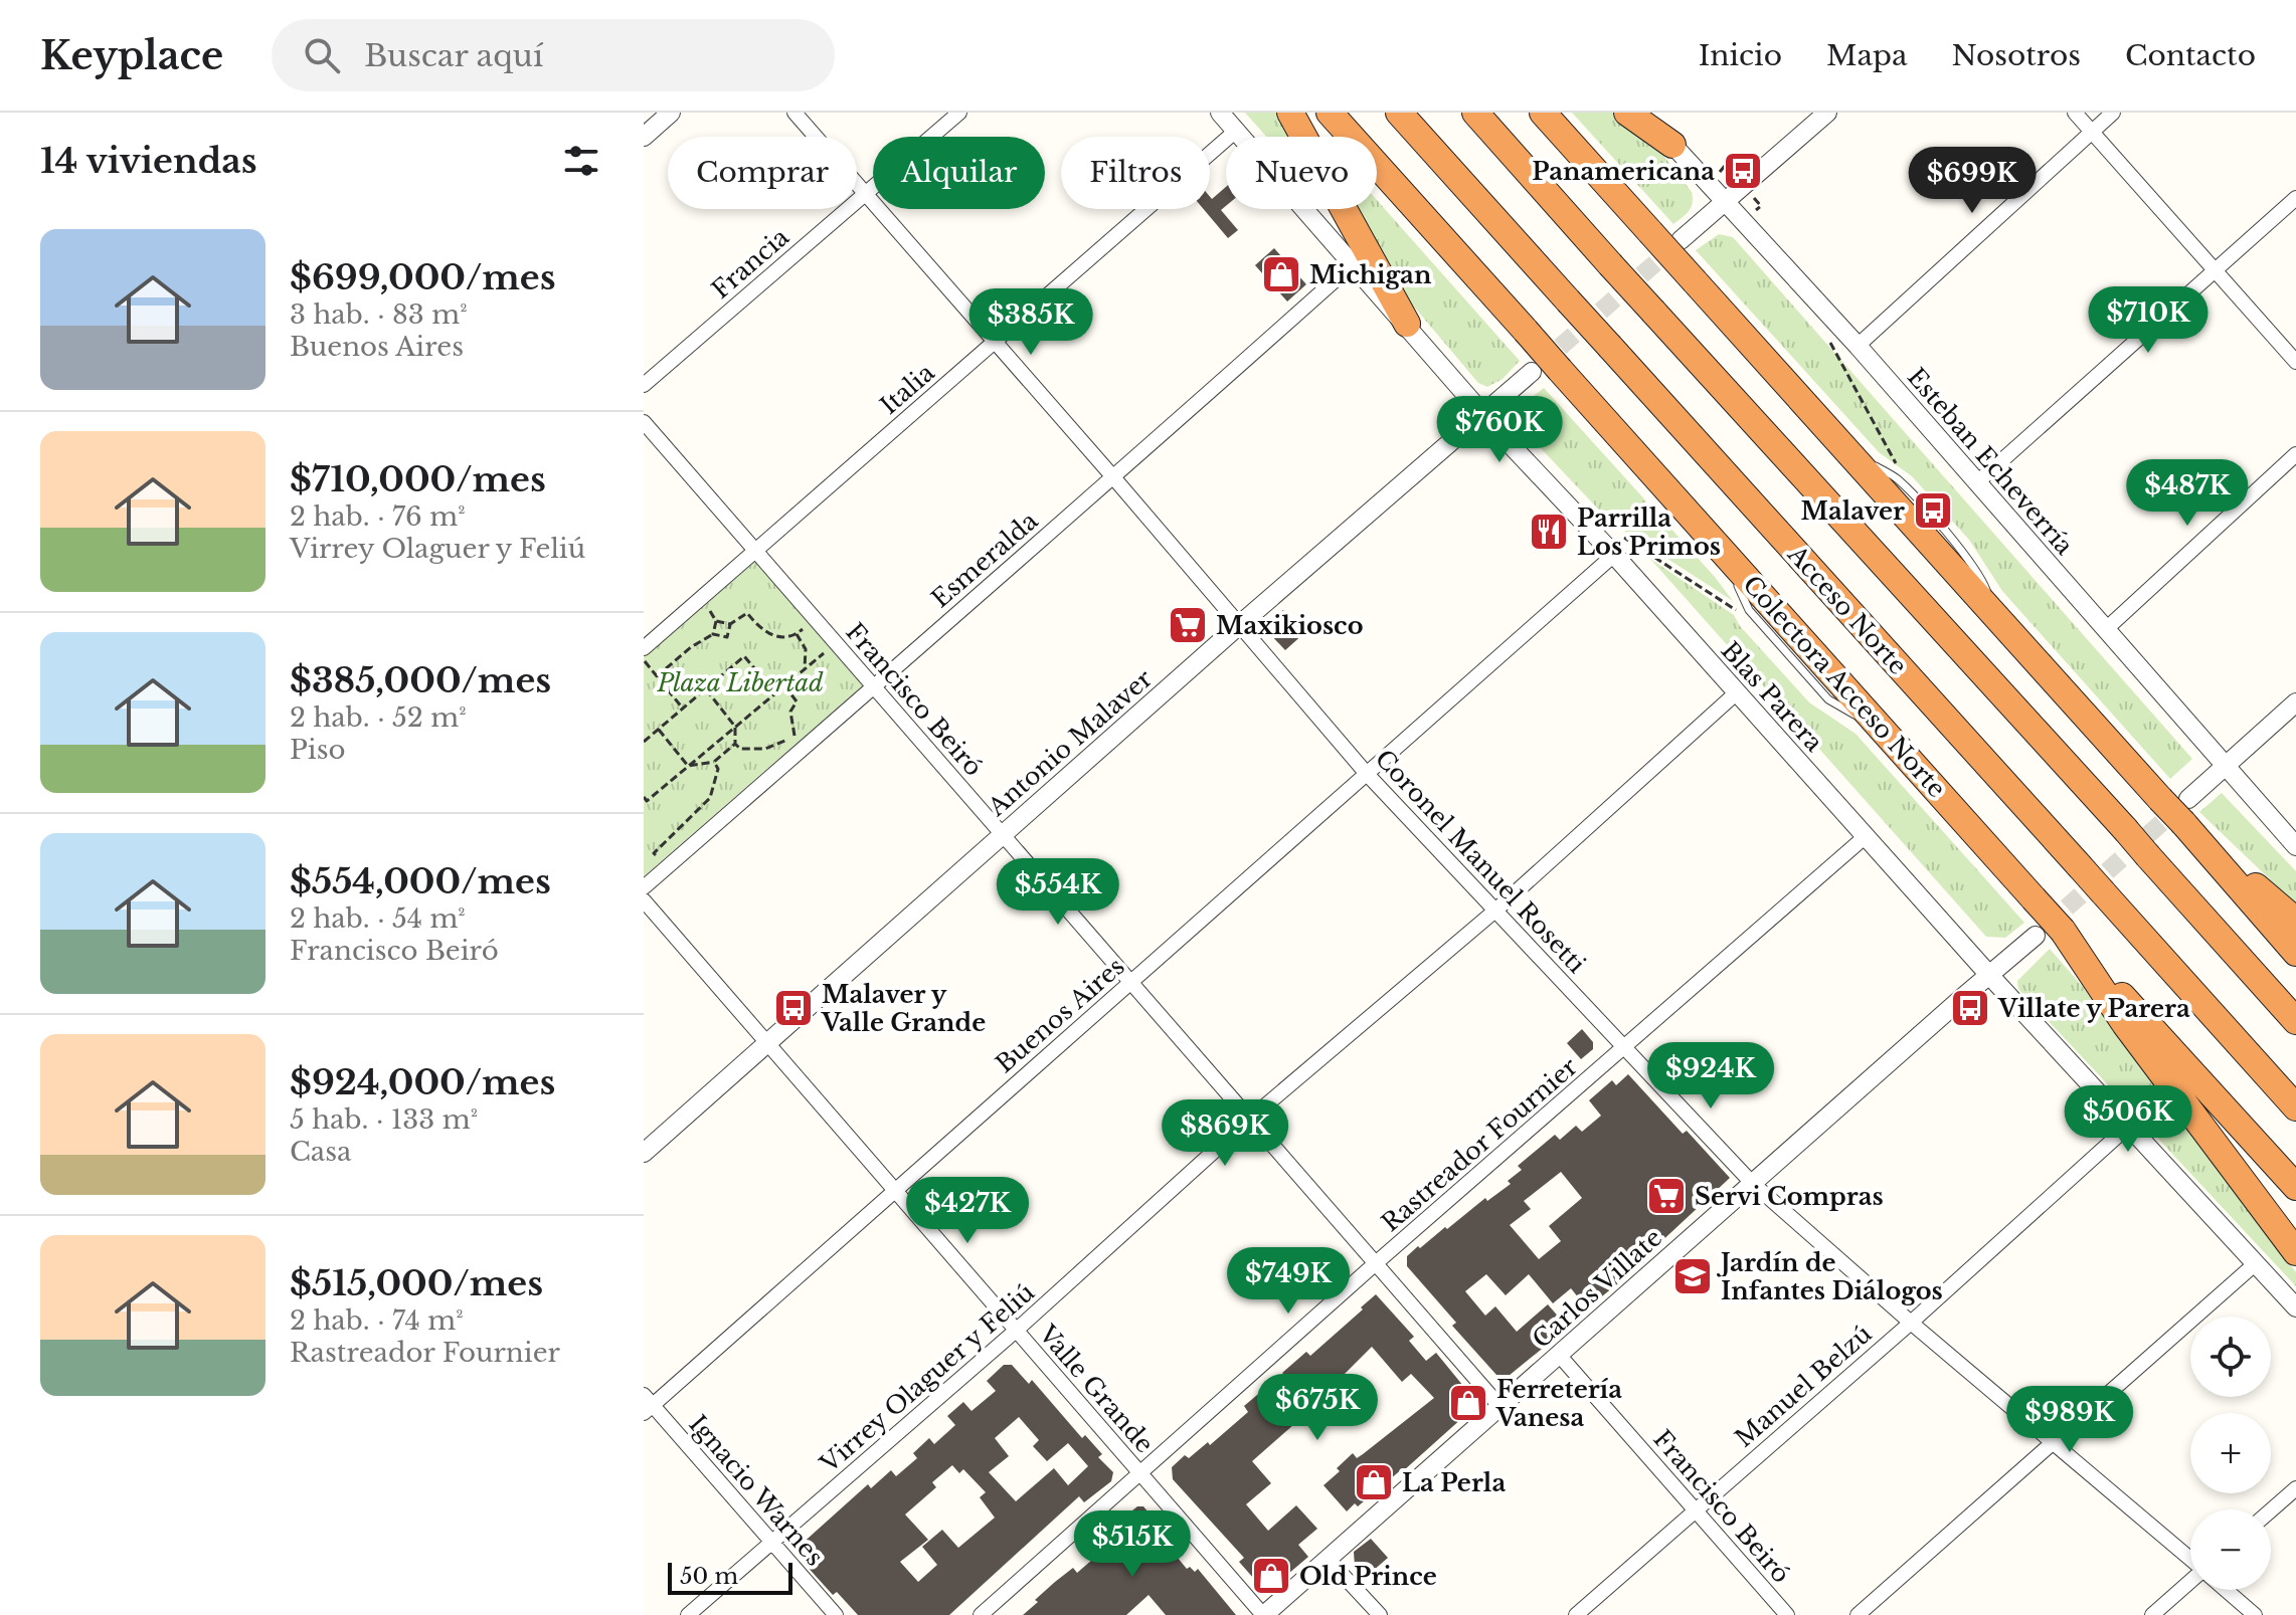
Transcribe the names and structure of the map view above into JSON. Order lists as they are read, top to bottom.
{
  "streets": {
    "highway": ["Acceso Norte", "Colectora Acceso Norte"],
    "street": [
      "Francia",
      "Italia",
      "Esteban Echeverría",
      "Esmeralda",
      "Blas Parera",
      "Francisco Beiró",
      "Antonio Malaver",
      "Coronel Manuel Rosetti",
      "Buenos Aires",
      "Rastreador Fournier",
      "Carlos Villate",
      "Virrey Olaguer y Feliú",
      "Manuel Belzú",
      "Valle Grande",
      "Ignacio Warnes"
    ]
  },
  "crossings": [
    ["Francia", "Coronel Manuel Rosetti"],
    ["Italia", "Blas Parera"],
    ["Italia", "Francisco Beiró"],
    ["Italia", "Coronel Manuel Rosetti"],
    ["Esmeralda", "Blas Parera"],
    ["Esmeralda", "Francisco Beiró"],
    ["Esmeralda", "Coronel Manuel Rosetti"],
    ["Blas Parera", "Antonio Malaver"],
    ["Blas Parera", "Buenos Aires"],
    ["Blas Parera", "Rastreador Fournier"],
    ["Blas Parera", "Carlos Villate"],
    ["Blas Parera", "Virrey Olaguer y Feliú"],
    ["Blas Parera", "Manuel Belzú"],
    ["Francisco Beiró", "Antonio Malaver"],
    ["Francisco Beiró", "Buenos Aires"],
    ["Francisco Beiró", "Rastreador Fournier"],
    ["Francisco Beiró", "Carlos Villate"],
    ["Francisco Beiró", "Virrey Olaguer y Feliú"],
    ["Francisco Beiró", "Manuel Belzú"],
    ["Antonio Malaver", "Coronel Manuel Rosetti"],
    ["Antonio Malaver", "Valle Grande"],
    ["Coronel Manuel Rosetti", "Buenos Aires"],
    ["Coronel Manuel Rosetti", "Rastreador Fournier"],
    ["Coronel Manuel Rosetti", "Carlos Villate"],
    ["Coronel Manuel Rosetti", "Virrey Olaguer y Feliú"],
    ["Coronel Manuel Rosetti", "Manuel Belzú"],
    ["Buenos Aires", "Valle Grande"],
    ["Buenos Aires", "Ignacio Warnes"],
    ["Rastreador Fournier", "Valle Grande"],
    ["Carlos Villate", "Valle Grande"],
    ["Virrey Olaguer y Feliú", "Valle Grande"],
    ["Virrey Olaguer y Feliú", "Ignacio Warnes"]
  ],
  "parks": ["Plaza Libertad"],
  "places": {
    "bus stop": [
      "Panamericana",
      "Malaver",
      "Malaver y Valle Grande",
      "Villate y Parera"
    ],
    "shop": [
      "Michigan",
      "Ferretería Vanesa",
      "La Perla",
      "Old Prince"
    ],
    "restaurant": ["Parrilla Los Primos"],
    "supermarket": ["Maxikiosco", "Servi Compras"],
    "school or university": ["Jardín de Infantes Diálogos"]
  },
  "scale_bar": "50 m",
  "page": {
    "header": "Keyplace",
    "search": "Buscar aquí",
    "nav": [
      "Inicio",
      "Mapa",
      "Nosotros",
      "Contacto"
    ],
    "heading": "14 viviendas",
    "chip": [
      "Comprar",
      "Alquilar",
      "Filtros",
      "Nuevo"
    ],
    "price": [
      "$699K",
      "$710K",
      "$385K",
      "$760K",
      "$487K",
      "$554K",
      "$924K",
      "$506K",
      "$869K",
      "$427K",
      "$749K",
      "$675K",
      "$989K",
      "$515K"
    ],
    "list": [
      {
        "name": "$699,000/mes",
        "note": "3 hab. · 83 m² · Buenos Aires"
      },
      {
        "name": "$710,000/mes",
        "note": "2 hab. · 76 m² · Virrey Olaguer y Feliú"
      },
      {
        "name": "$385,000/mes",
        "note": "2 hab. · 52 m² · Piso"
      },
      {
        "name": "$554,000/mes",
        "note": "2 hab. · 54 m² · Francisco Beiró"
      },
      {
        "name": "$924,000/mes",
        "note": "5 hab. · 133 m² · Casa"
      },
      {
        "name": "$515,000/mes",
        "note": "2 hab. · 74 m² · Rastreador Fournier"
      }
    ],
    "map_buttons": ["+", "−"],
    "scale": "50 m"
  }
}
